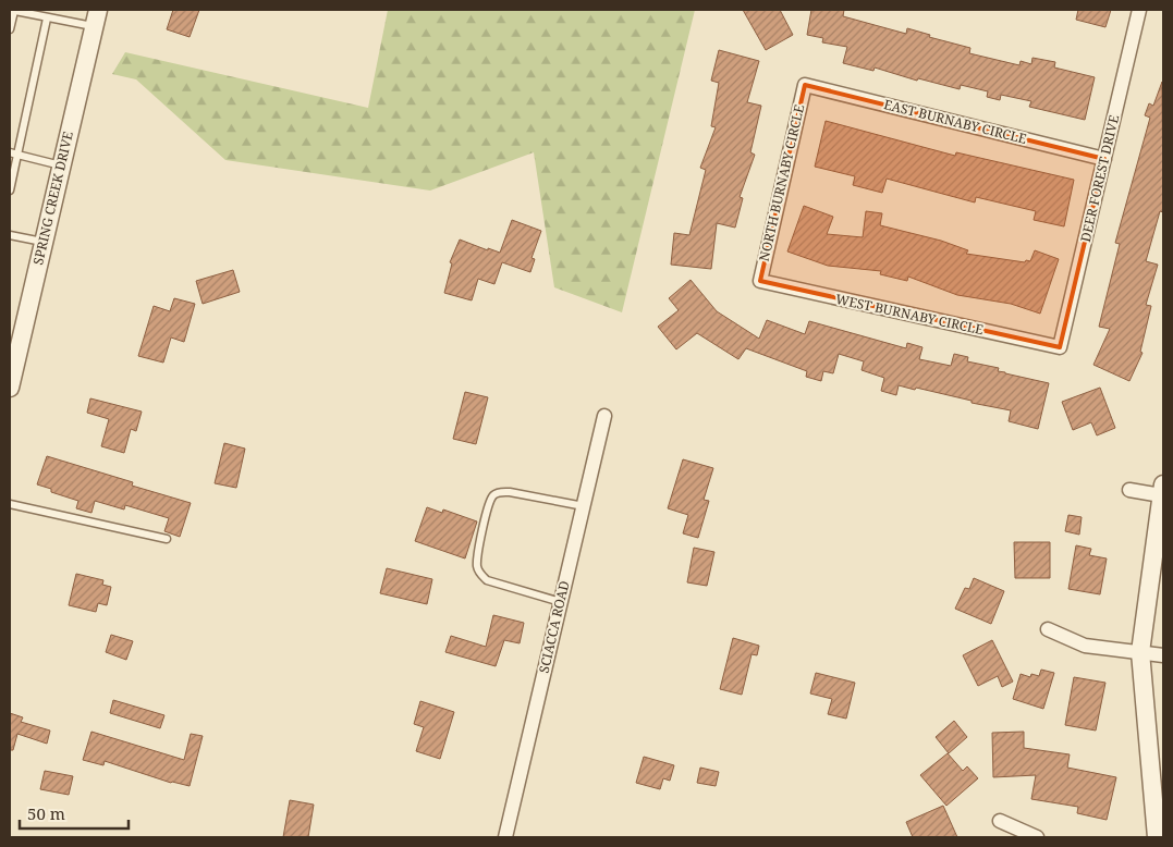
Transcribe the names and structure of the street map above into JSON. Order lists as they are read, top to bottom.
{
  "streets": {
    "street": [
      "EAST BURNABY CIRCLE",
      "DEER FOREST DRIVE",
      "NORTH BURNABY CIRCLE",
      "SPRING CREEK DRIVE",
      "WEST BURNABY CIRCLE",
      "SCIACCA ROAD"
    ]
  },
  "crossings": [
    ["EAST BURNABY CIRCLE", "DEER FOREST DRIVE"],
    ["EAST BURNABY CIRCLE", "NORTH BURNABY CIRCLE"],
    ["DEER FOREST DRIVE", "WEST BURNABY CIRCLE"],
    ["NORTH BURNABY CIRCLE", "WEST BURNABY CIRCLE"]
  ],
  "scale_bar": "50 m"
}
